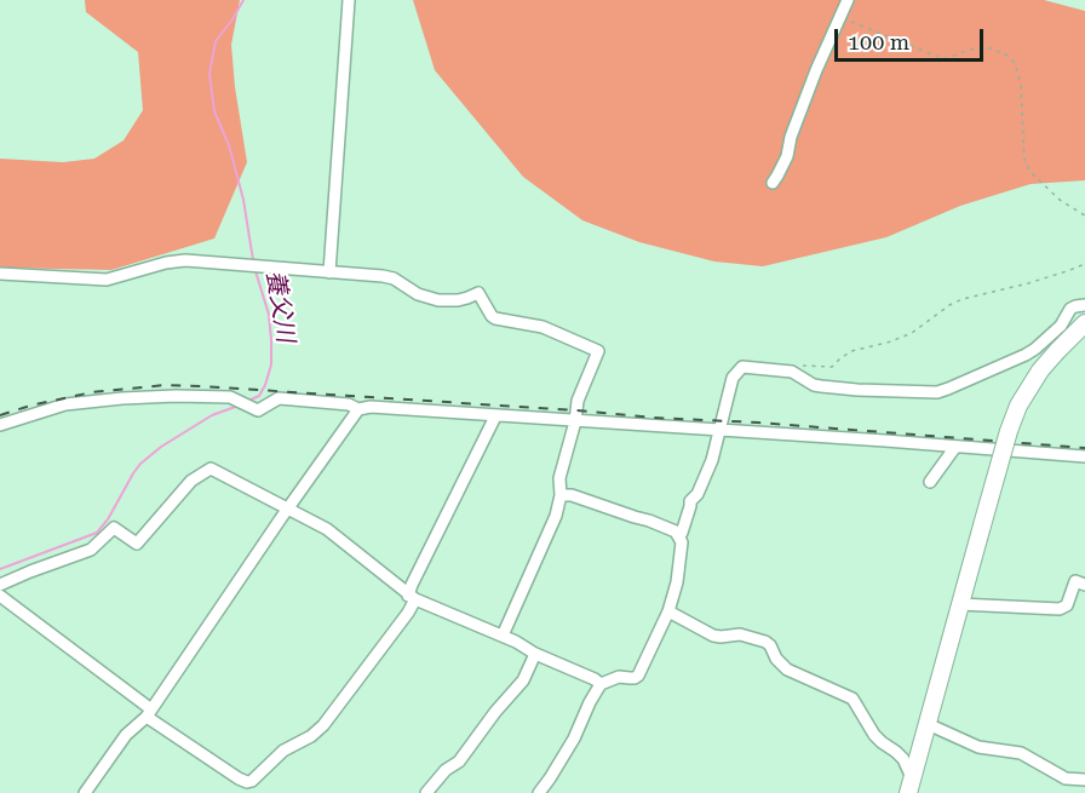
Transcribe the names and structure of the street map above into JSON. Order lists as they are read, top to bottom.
{
  "water": ["養父川"],
  "scale_bar": "100 m"
}
